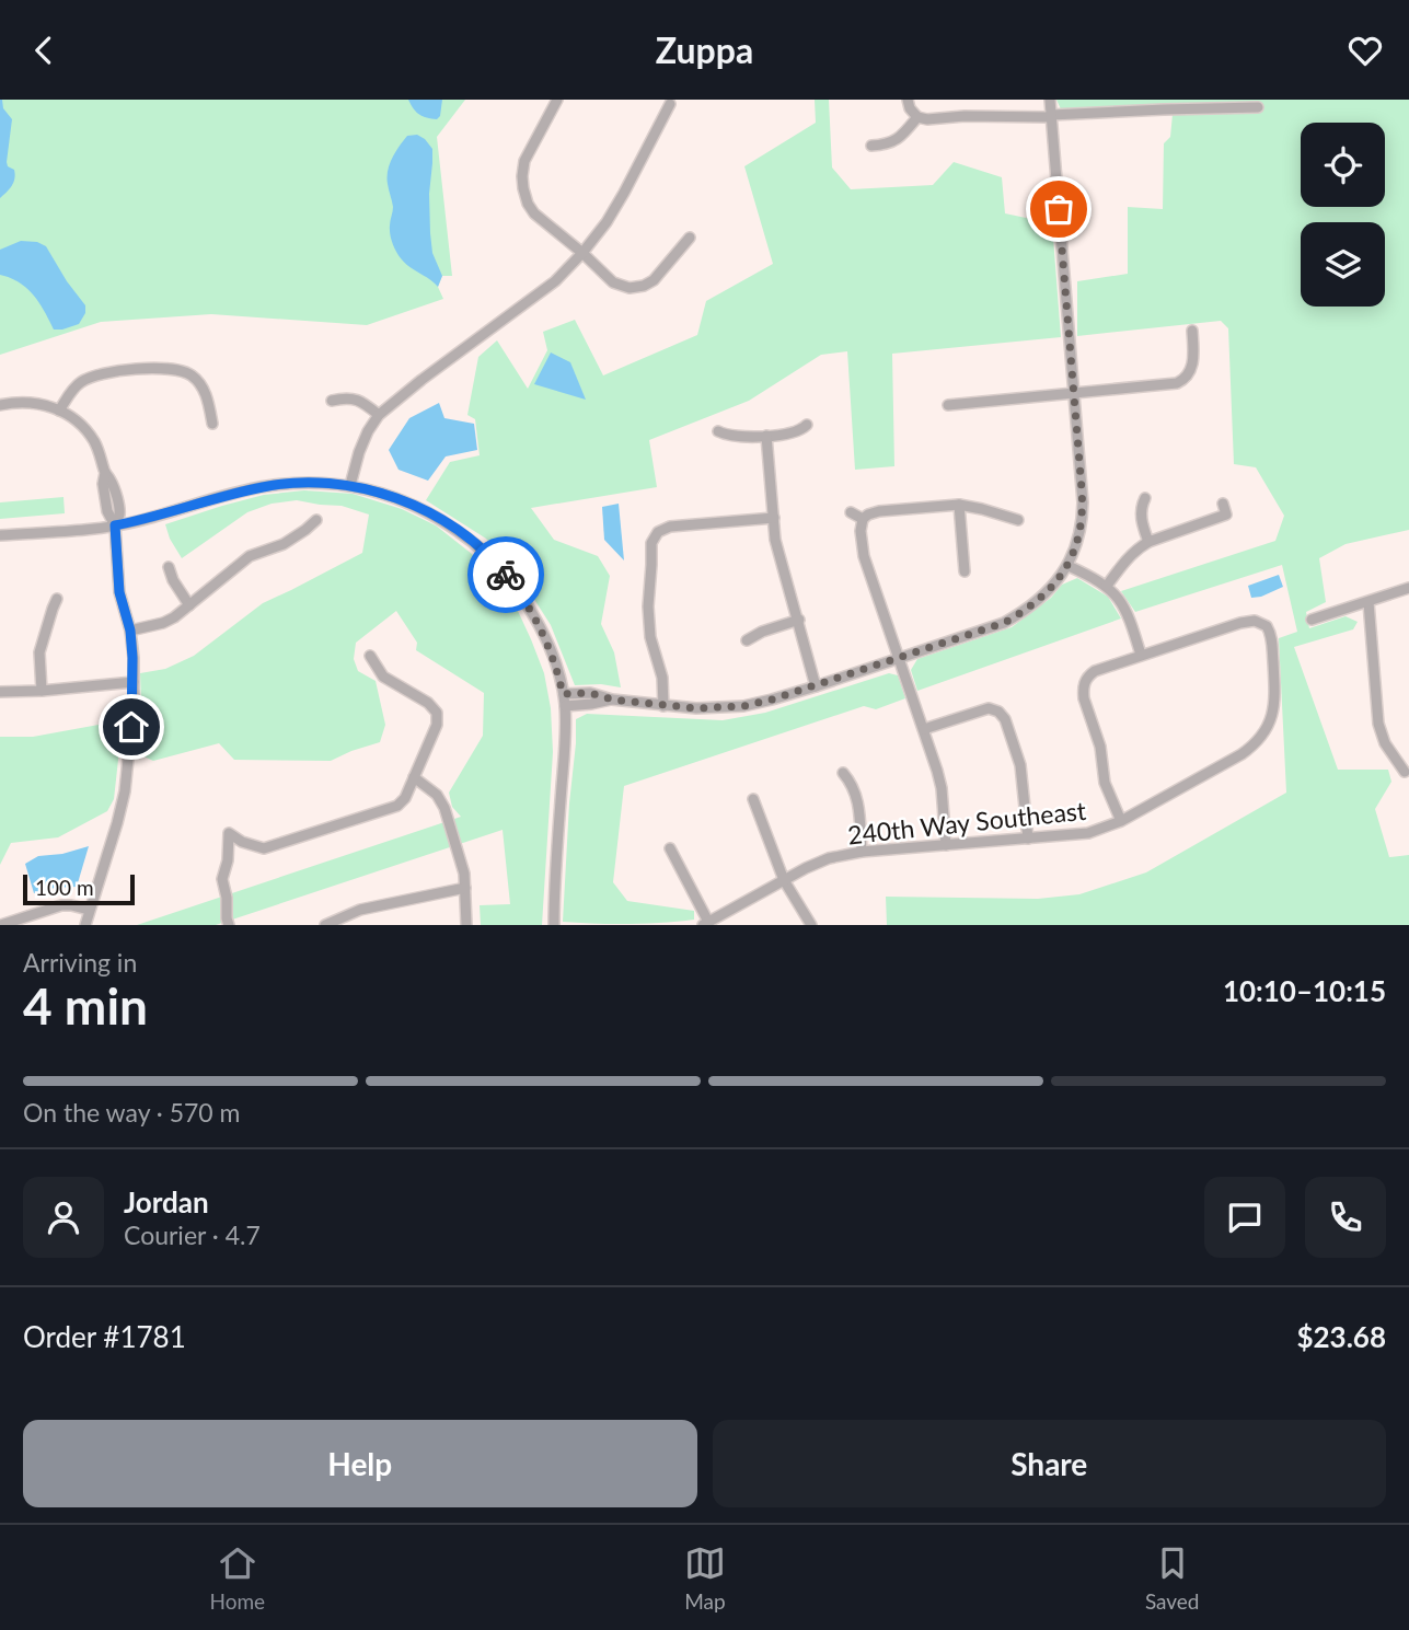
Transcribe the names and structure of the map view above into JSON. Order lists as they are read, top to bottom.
{
  "streets": {
    "street": ["240th Way Southeast"]
  },
  "scale_bar": "100 m",
  "page": {
    "header": "Zuppa",
    "scale": "100 m",
    "heading": ["4 min", "Arriving in", "10:10–10:15"],
    "panel": [
      "Jordan",
      "Courier · 4.7",
      "Order #1781",
      "$23.68"
    ],
    "bar": "On the way · 570 m",
    "buttons": ["Help", "Share"],
    "tabs": ["Home", "Map", "Saved"]
  }
}
